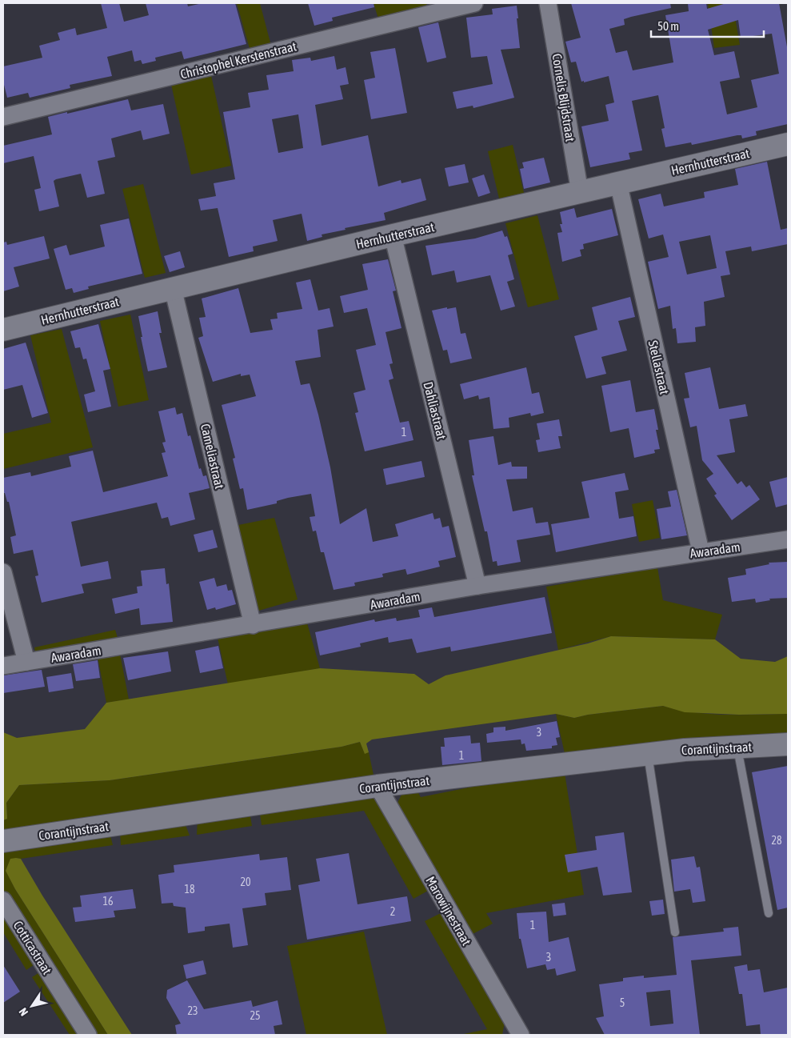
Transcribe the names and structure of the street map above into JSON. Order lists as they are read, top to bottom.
{
  "streets": {
    "street": [
      "Christophel Kerstenstraat",
      "Cornelis Blijdstraat",
      "Hernhutterstraat",
      "Stellastraat",
      "Dahliastraat",
      "Cameliastraat",
      "Awaradam",
      "Corantijnstraat",
      "Marowijnestraat",
      "Cotticastraat"
    ]
  },
  "crossings": [
    ["Cornelis Blijdstraat", "Hernhutterstraat"],
    ["Hernhutterstraat", "Stellastraat"],
    ["Hernhutterstraat", "Dahliastraat"],
    ["Hernhutterstraat", "Cameliastraat"],
    ["Stellastraat", "Awaradam"],
    ["Dahliastraat", "Awaradam"],
    ["Cameliastraat", "Awaradam"],
    ["Corantijnstraat", "Marowijnestraat"]
  ],
  "house_numbers": [
    "1",
    "3",
    "1",
    "28",
    "20",
    "18",
    "16",
    "2",
    "1",
    "3",
    "5",
    "23",
    "25"
  ],
  "scale_bar": "50 m",
  "north": "bottom left"
}
